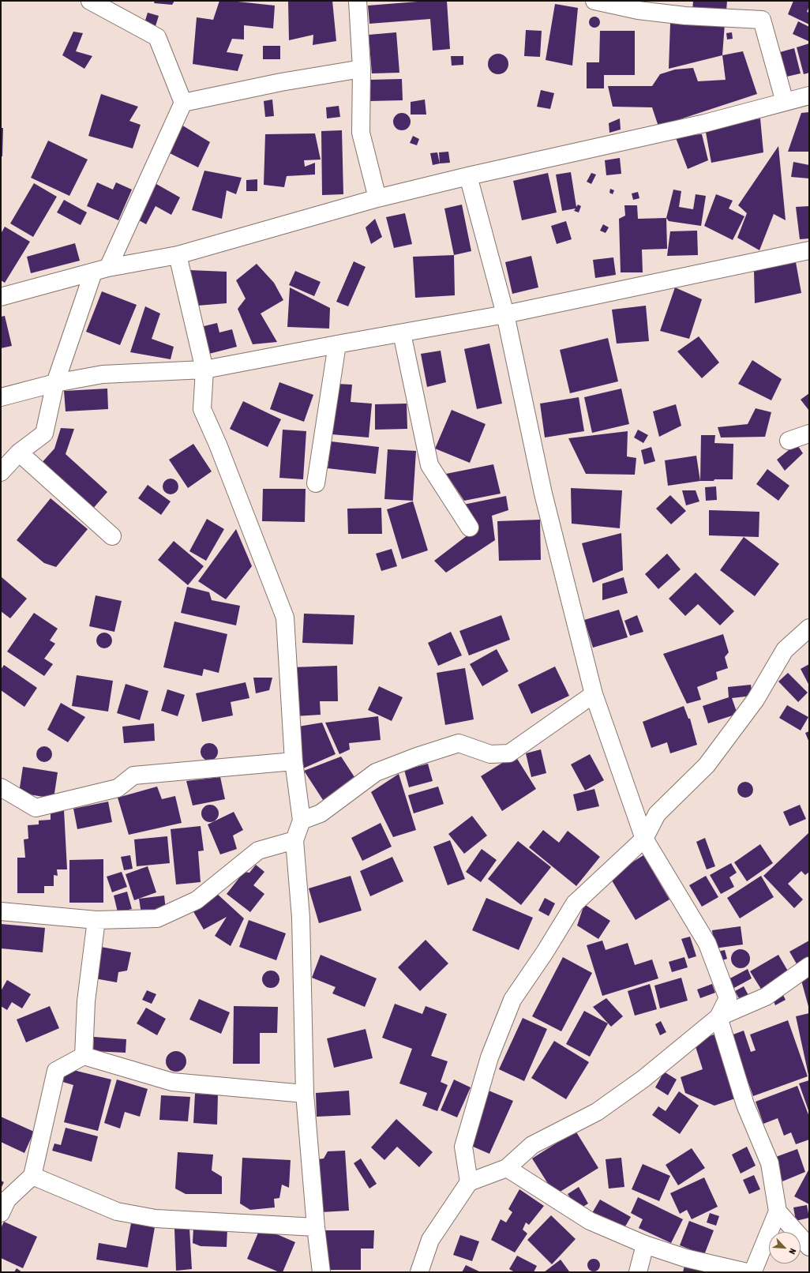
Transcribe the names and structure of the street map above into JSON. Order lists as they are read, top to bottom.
{
  "north": "bottom right"
}
